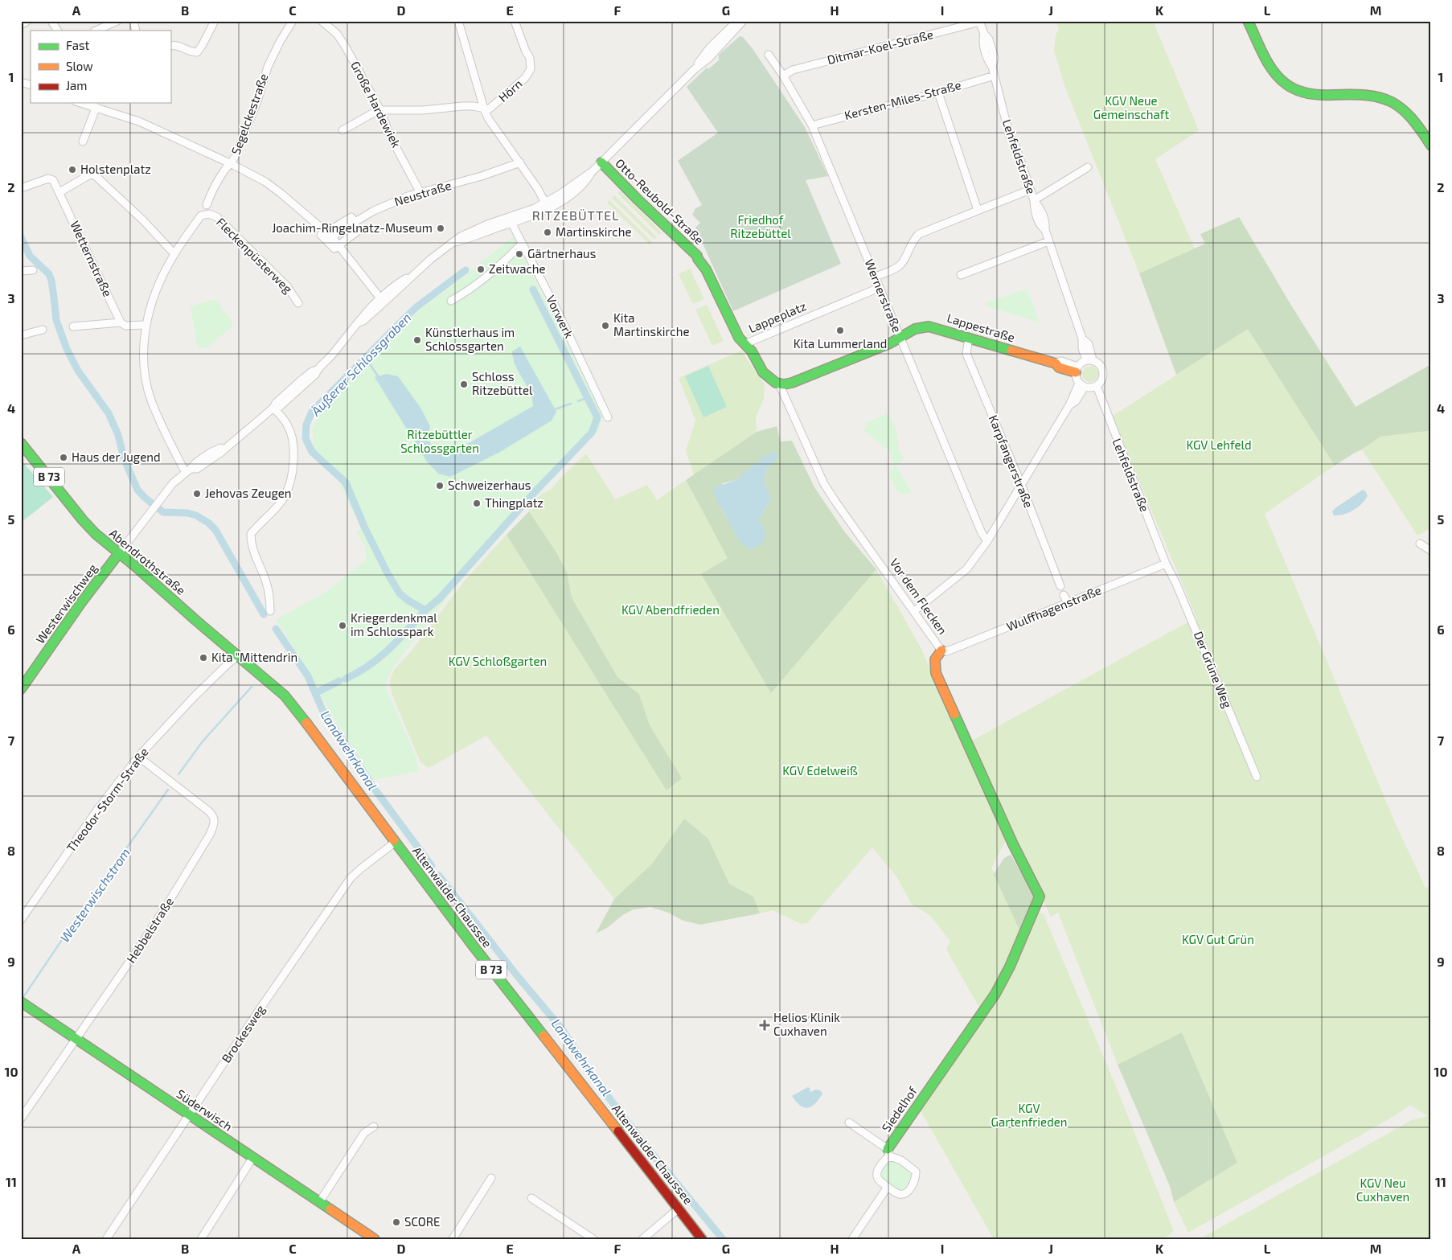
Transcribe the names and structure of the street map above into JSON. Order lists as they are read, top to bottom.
{
  "streets": {
    "street": [
      "Ditmar-Koel-Straße",
      "Hörn",
      "Kersten-Miles-Straße",
      "Große Hardewiek",
      "Segelckestraße",
      "Lehfeldstraße",
      "Neustraße",
      "Otto-Reubold-Straße",
      "Fleckenpüsterweg",
      "Wetternstraße",
      "Wernerstraße",
      "Vorwerk",
      "Lappeplatz",
      "Lappestraße",
      "Karpfangerstraße",
      "B 73",
      "Abendrothstraße",
      "Vor dem Flecken",
      "Westerwischweg",
      "Wulffhagenstraße",
      "Der Grüne Weg",
      "Theodor-Storm-Straße",
      "Altenwalder Chaussee",
      "Hebbelstraße",
      "Brockesweg",
      "Siedelhof",
      "Süderwisch"
    ]
  },
  "crossings": [
    ["Ditmar-Koel-Straße", "Lehfeldstraße"],
    ["Ditmar-Koel-Straße", "Wernerstraße"],
    ["Kersten-Miles-Straße", "Lehfeldstraße"],
    ["Kersten-Miles-Straße", "Wernerstraße"],
    ["Große Hardewiek", "Neustraße"],
    ["Lehfeldstraße", "Lappestraße"],
    ["Lehfeldstraße", "Wulffhagenstraße"],
    ["Lehfeldstraße", "Der Grüne Weg"],
    ["Otto-Reubold-Straße", "Lappeplatz"],
    ["Wernerstraße", "Lappeplatz"],
    ["Wernerstraße", "Lappestraße"],
    ["Lappeplatz", "Vor dem Flecken"],
    ["Lappestraße", "Karpfangerstraße"],
    ["Abendrothstraße", "Westerwischweg"],
    ["Abendrothstraße", "Theodor-Storm-Straße"],
    ["Abendrothstraße", "Altenwalder Chaussee"],
    ["Vor dem Flecken", "Wulffhagenstraße"],
    ["Vor dem Flecken", "Siedelhof"],
    ["Wulffhagenstraße", "Der Grüne Weg"],
    ["Theodor-Storm-Straße", "Hebbelstraße"],
    ["Altenwalder Chaussee", "Brockesweg"],
    ["Hebbelstraße", "Süderwisch"],
    ["Brockesweg", "Süderwisch"]
  ],
  "districts": ["RITZEBÜTTEL"],
  "water": ["Äußerer Schlossgraben", "Landwehrkanal", "Westerwischstrom"],
  "parks": [
    "KGV Neue Gemeinschaft",
    "Friedhof Ritzebüttel",
    "Ritzebüttler Schlossgarten",
    "KGV Lehfeld",
    "KGV Abendfrieden",
    "KGV Schloßgarten",
    "KGV Edelweiß",
    "KGV Gut Grün",
    "KGV Gartenfrieden",
    "KGV Neu Cuxhaven"
  ],
  "places": {
    "other": [
      "Holstenplatz",
      "Joachim-Ringelnatz-Museum",
      "Martinskirche",
      "Gärtnerhaus",
      "Zeitwache",
      "Kita Martinskirche",
      "Kita Lummerland",
      "Künstlerhaus im Schlossgarten",
      "Schloss Ritzebüttel",
      "Haus der Jugend",
      "Schweizerhaus",
      "Jehovas Zeugen",
      "Thingplatz",
      "Kriegerdenkmal im Schlosspark",
      "Kita \"Mittendrin",
      "SCORE"
    ],
    "health": ["Helios Klinik Cuxhaven"]
  },
  "legend": ["Fast", "Slow", "Jam"],
  "grid": {
    "columns": [
      "A",
      "B",
      "C",
      "D",
      "E",
      "F",
      "G",
      "H",
      "I",
      "J",
      "K",
      "L",
      "M"
    ],
    "rows": [
      "1",
      "2",
      "3",
      "4",
      "5",
      "6",
      "7",
      "8",
      "9",
      "10",
      "11"
    ]
  }
}
